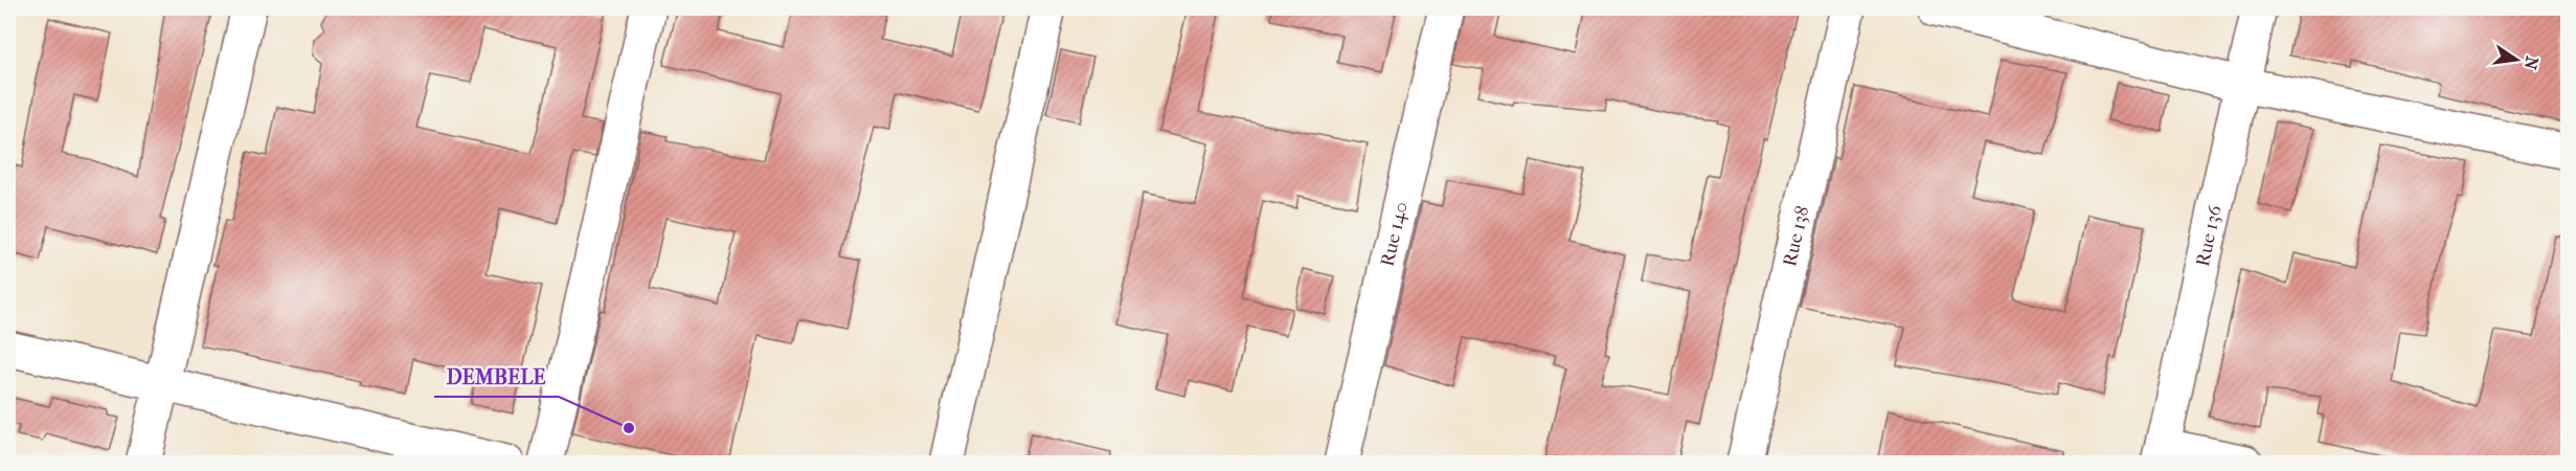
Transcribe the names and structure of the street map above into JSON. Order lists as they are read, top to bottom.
{
  "streets": {
    "street": ["Rue 140", "Rue 138", "Rue 136"]
  },
  "places": ["DEMBELE"],
  "north": "right"
}
